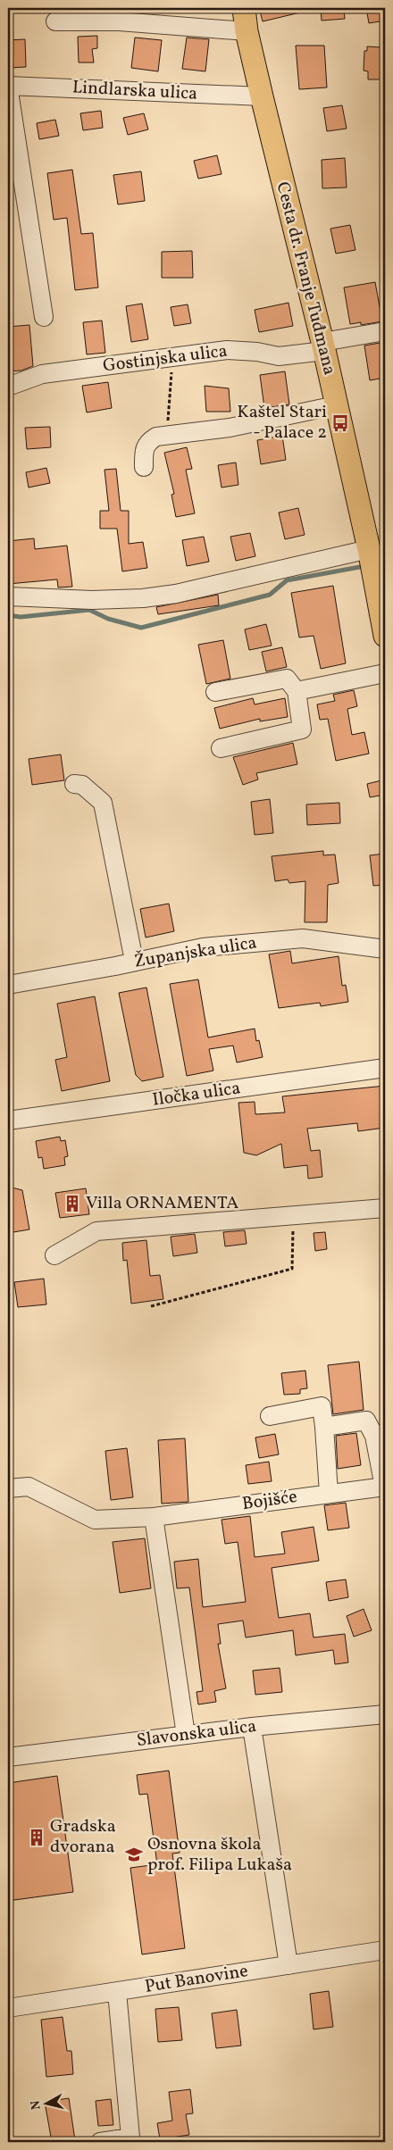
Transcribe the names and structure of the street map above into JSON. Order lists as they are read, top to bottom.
{
  "streets": {
    "main road": ["Cesta dr. Franje Tuđmana"],
    "street": [
      "Lindlarska ulica",
      "Gostinjska ulica",
      "Županjska ulica",
      "Iločka ulica",
      "Bojišće",
      "Slavonska ulica",
      "Put Banovine"
    ]
  },
  "crossings": [
    ["Lindlarska ulica", "Cesta dr. Franje Tuđmana"],
    ["Cesta dr. Franje Tuđmana", "Gostinjska ulica"]
  ],
  "places": {
    "bus stop": ["Kaštel Stari - Palace 2"],
    "building": ["Villa ORNAMENTA", "Gradska dvorana"],
    "school or university": ["Osnovna škola prof. Filipa Lukaša"]
  },
  "north": "left"
}
